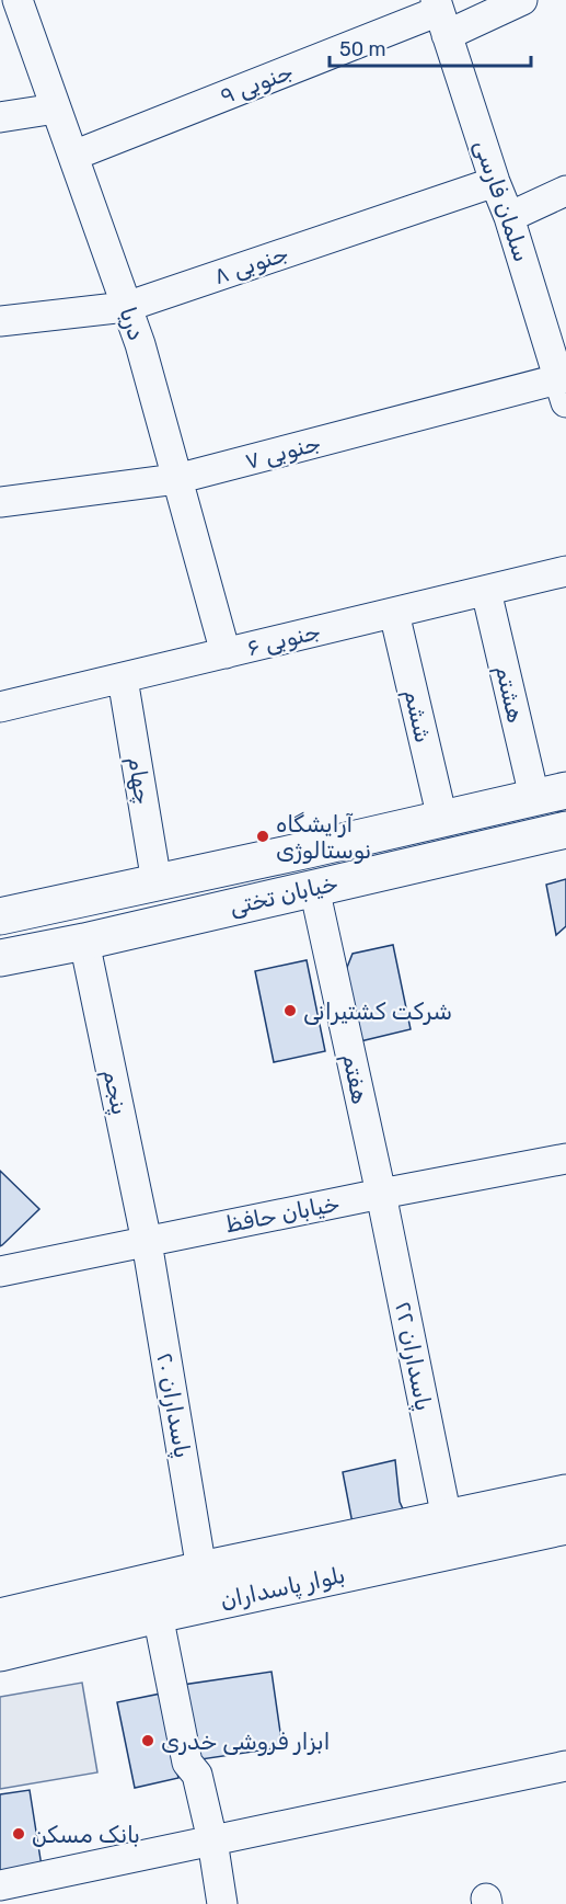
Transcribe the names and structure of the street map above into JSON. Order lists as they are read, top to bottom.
{
  "streets": {
    "main road": ["خیابان تختی", "بلوار پاسداران"],
    "street": [
      "۹ جنوبی",
      "سلمان فارسی",
      "۸ جنوبی",
      "دریا",
      "۷ جنوبی",
      "۶ جنوبی",
      "هشتم",
      "ششم",
      "چهام",
      "هفتم",
      "پنجم",
      "خیابان حافظ",
      "پاسداران ۲۲",
      "پاسداران ۲۰"
    ]
  },
  "crossings": [
    ["۹ جنوبی", "سلمان فارسی"],
    ["۹ جنوبی", "دریا"],
    ["سلمان فارسی", "۸ جنوبی"],
    ["سلمان فارسی", "۷ جنوبی"],
    ["۸ جنوبی", "دریا"],
    ["دریا", "۷ جنوبی"],
    ["دریا", "۶ جنوبی"],
    ["۶ جنوبی", "هشتم"],
    ["۶ جنوبی", "ششم"],
    ["۶ جنوبی", "چهام"],
    ["هشتم", "خیابان تختی"],
    ["ششم", "خیابان تختی"],
    ["چهام", "خیابان تختی"],
    ["خیابان تختی", "هفتم"],
    ["خیابان تختی", "پنجم"],
    ["هفتم", "خیابان حافظ"],
    ["هفتم", "پاسداران ۲۲"],
    ["پنجم", "خیابان حافظ"],
    ["پنجم", "پاسداران ۲۰"],
    ["خیابان حافظ", "پاسداران ۲۲"],
    ["خیابان حافظ", "پاسداران ۲۰"],
    ["پاسداران ۲۲", "بلوار پاسداران"],
    ["پاسداران ۲۰", "بلوار پاسداران"]
  ],
  "places": [
    "آرایشگاه نوستالوژی",
    "شرکت کشتیرانی",
    "ابزار فروشی خدری",
    "بانک مسکن"
  ],
  "scale_bar": "50 m"
}
